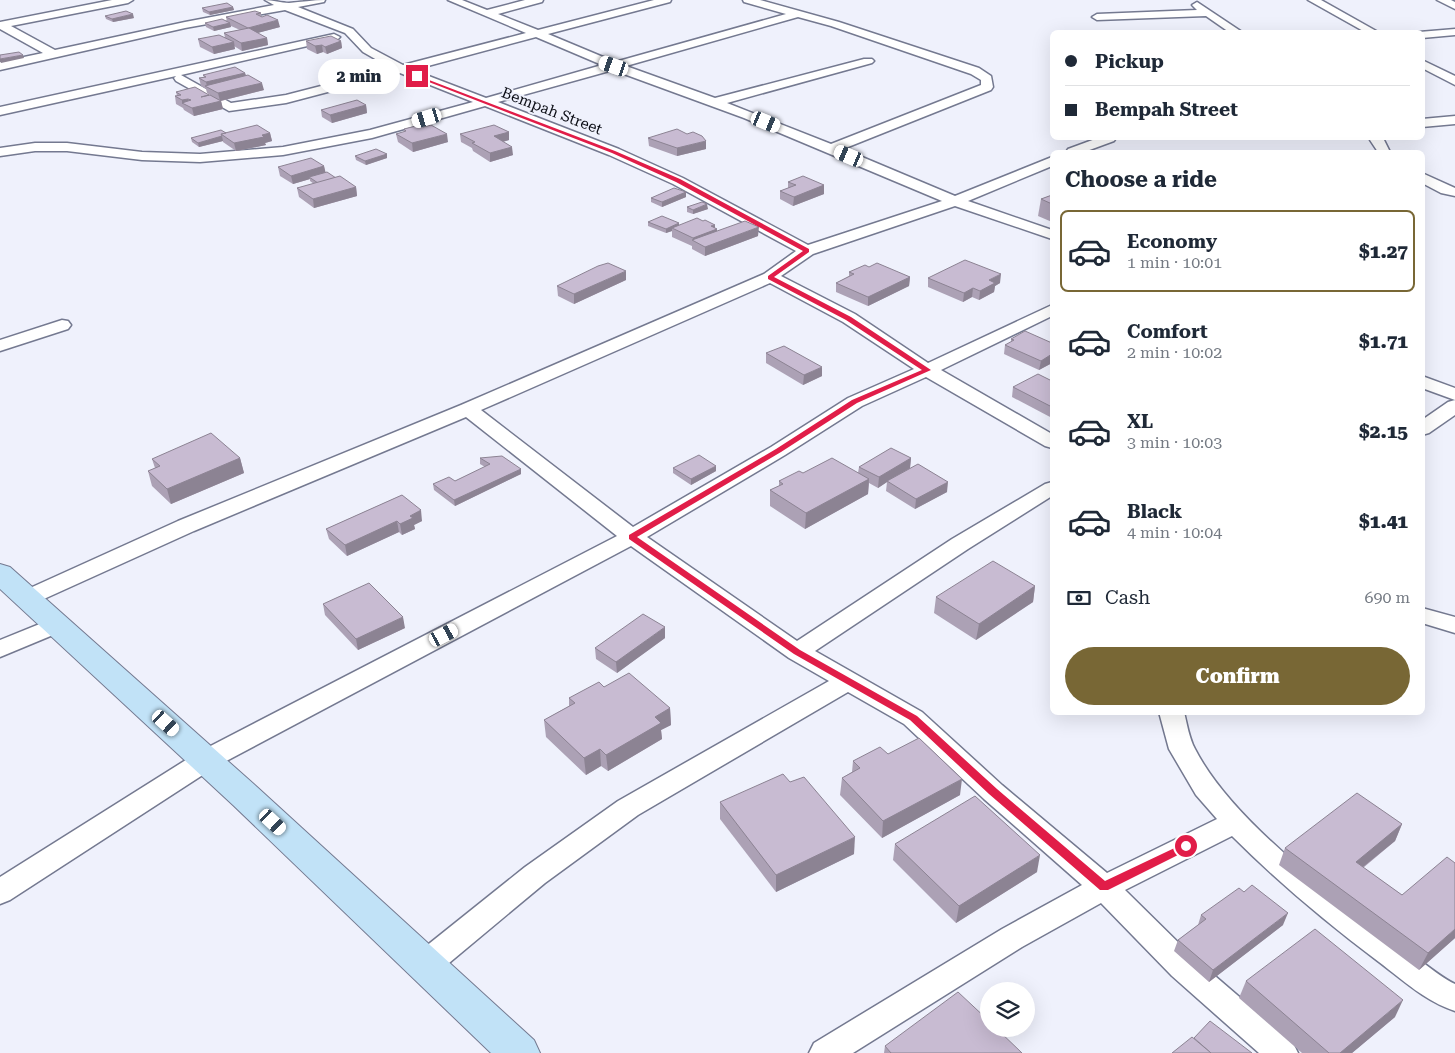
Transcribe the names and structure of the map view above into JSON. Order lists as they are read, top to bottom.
{
  "streets": {
    "street": ["Bempah Street"]
  },
  "page": {
    "banner": ["Pickup", "Bempah Street"],
    "bubble": "2 min",
    "heading": "Choose a ride",
    "list": [
      {
        "name": "Economy",
        "note": "1 min · 10:01",
        "value": "$1.27"
      },
      {
        "name": "Comfort",
        "note": "2 min · 10:02",
        "value": "$1.71"
      },
      {
        "name": "XL",
        "note": "3 min · 10:03",
        "value": "$2.15"
      },
      {
        "name": "Black",
        "note": "4 min · 10:04",
        "value": "$1.41"
      }
    ],
    "pay": ["Cash", "690 m"],
    "buttons": "Confirm"
  }
}
